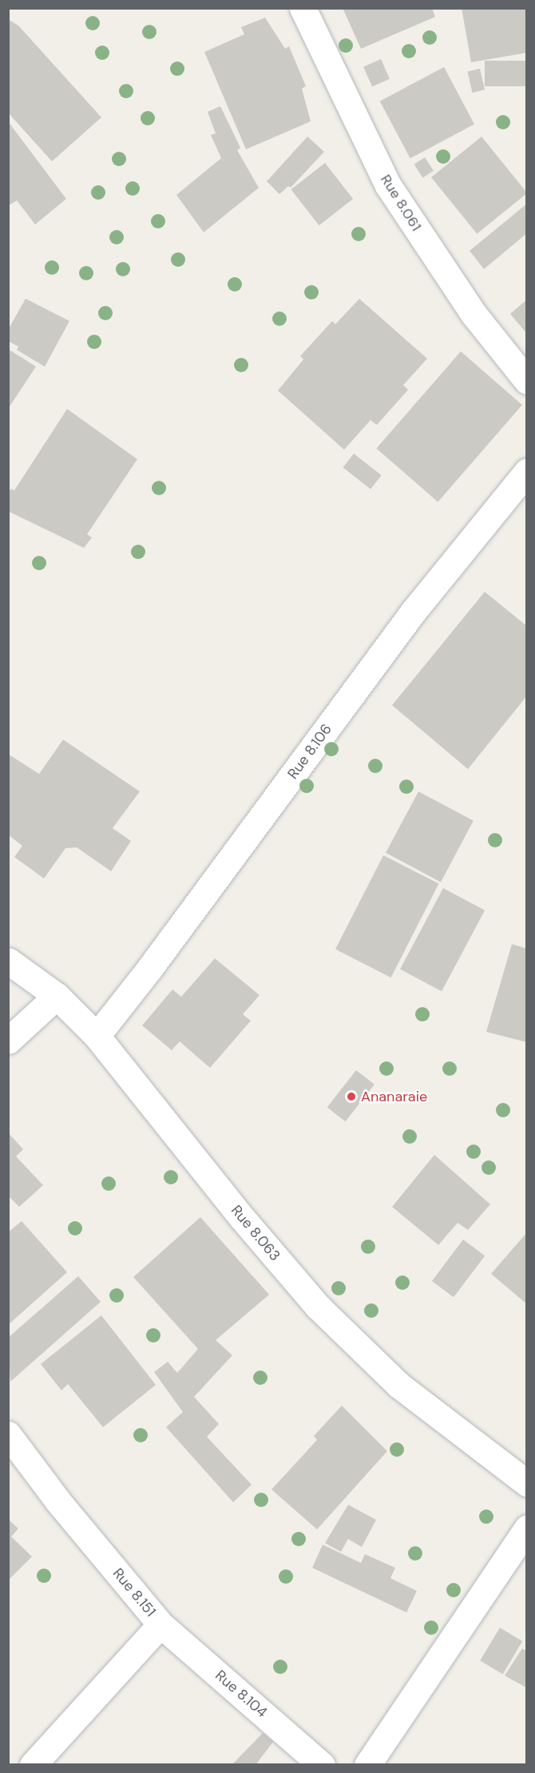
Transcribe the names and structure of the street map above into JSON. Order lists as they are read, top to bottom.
{
  "streets": {
    "street": [
      "Rue 8.061",
      "Rue 8.106",
      "Rue 8.063",
      "Rue 8.151",
      "Rue 8.104"
    ]
  },
  "crossings": [
    ["Rue 8.106", "Rue 8.063"],
    ["Rue 8.151", "Rue 8.104"]
  ],
  "places": ["Ananaraie"]
}
